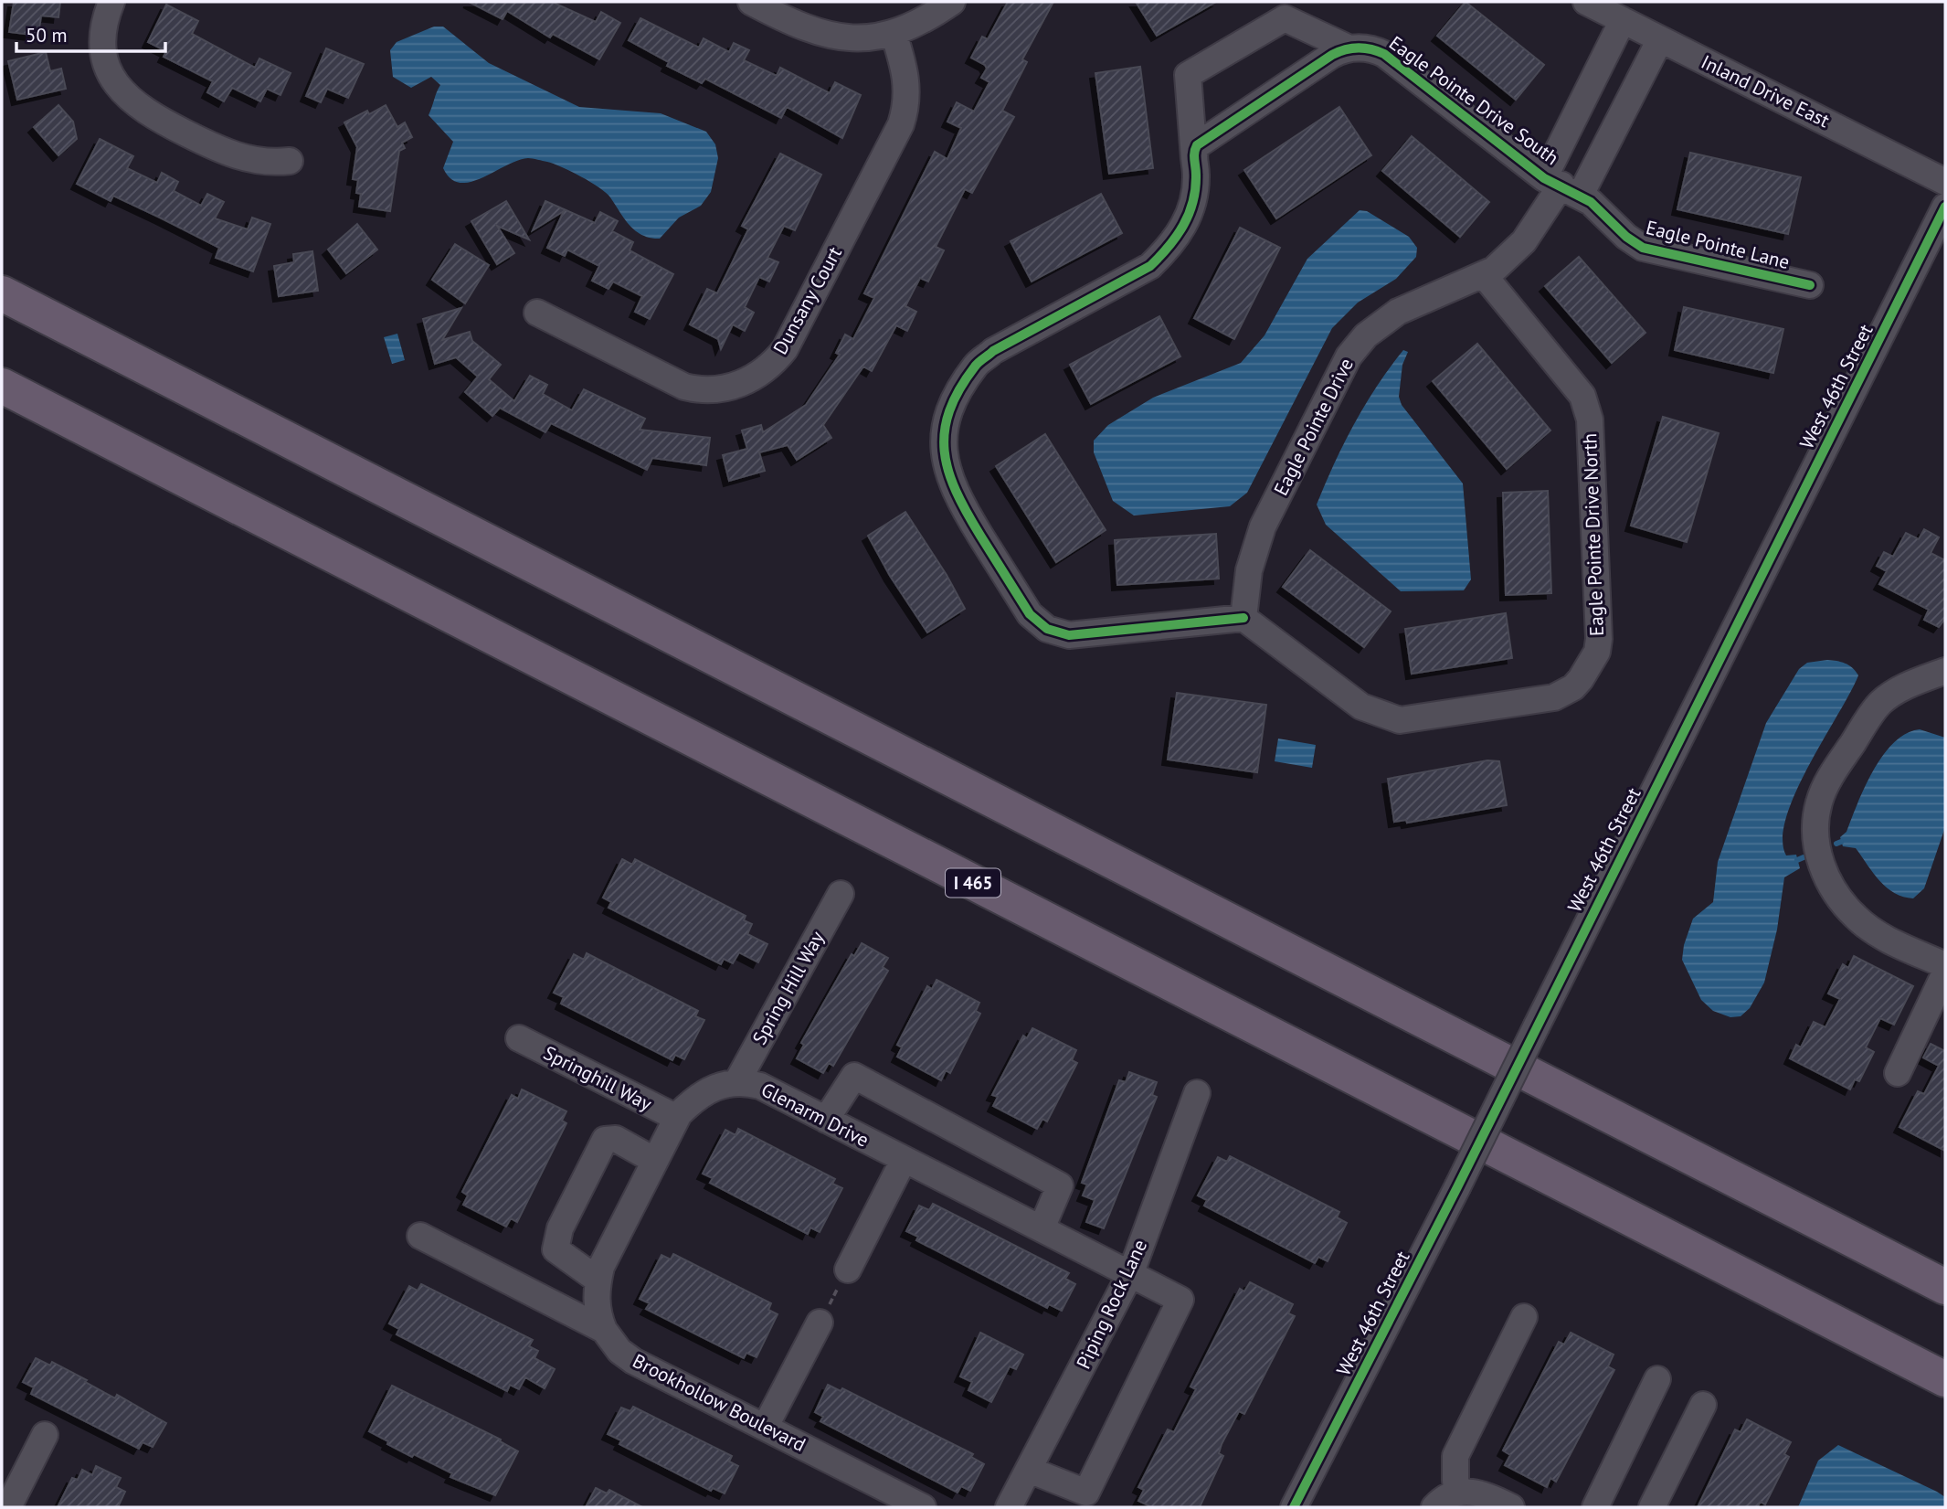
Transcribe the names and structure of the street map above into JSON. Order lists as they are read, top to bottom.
{
  "streets": {
    "highway": ["I 465"],
    "street": [
      "Inland Drive East",
      "Eagle Pointe Drive South",
      "Eagle Pointe Lane",
      "Dunsany Court",
      "West 46th Street",
      "Eagle Pointe Drive",
      "Eagle Pointe Drive North",
      "Spring Hill Way",
      "Springhill Way",
      "Glenarm Drive",
      "Piping Rock Lane",
      "Brookhollow Boulevard"
    ]
  },
  "crossings": [
    ["Inland Drive East", "Eagle Pointe Drive"],
    ["Eagle Pointe Drive South", "Eagle Pointe Lane"],
    ["Eagle Pointe Drive South", "Eagle Pointe Drive"],
    ["Eagle Pointe Lane", "Eagle Pointe Drive"],
    ["Eagle Pointe Drive", "Eagle Pointe Drive North"],
    ["Spring Hill Way", "Glenarm Drive"],
    ["Springhill Way", "Glenarm Drive"],
    ["Glenarm Drive", "Piping Rock Lane"],
    ["Glenarm Drive", "Brookhollow Boulevard"]
  ],
  "scale_bar": "50 m"
}
